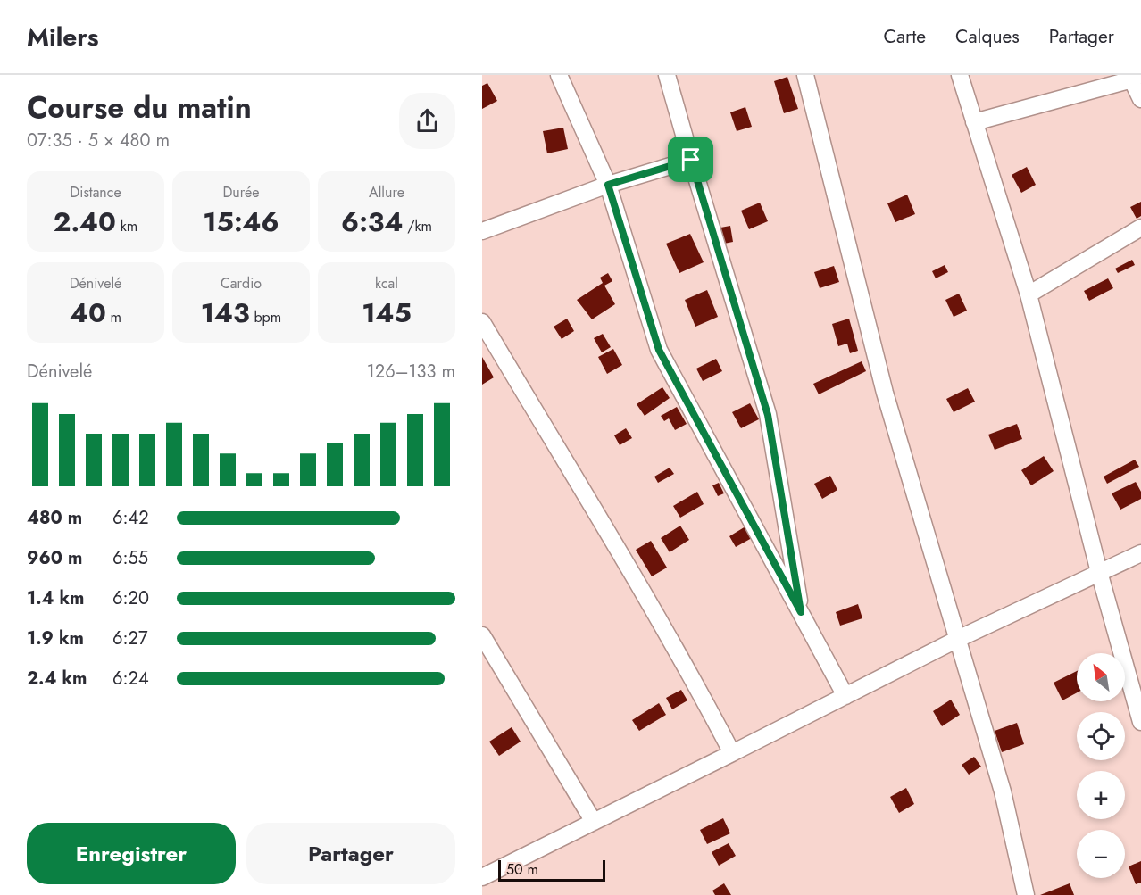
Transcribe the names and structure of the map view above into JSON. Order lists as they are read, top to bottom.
{
  "scale_bar": "50 m",
  "north": "top left",
  "page": {
    "header": "Milers",
    "nav": ["Carte", "Calques", "Partager"],
    "heading": ["Course du matin", "07:35 · 5 × 480 m"],
    "stats": [
      ["Distance", "2.40 km"],
      ["Durée", "15:46"],
      ["Allure", "6:34 /km"],
      ["Dénivelé", "40 m"],
      ["Cardio", "143 bpm"],
      ["kcal", "145"]
    ],
    "chart": ["Dénivelé", "126–133 m"],
    "list": [
      {
        "name": "480 m",
        "note": "6:42"
      },
      {
        "name": "960 m",
        "note": "6:55"
      },
      {
        "name": "1.4 km",
        "note": "6:20"
      },
      {
        "name": "1.9 km",
        "note": "6:27"
      },
      {
        "name": "2.4 km",
        "note": "6:24"
      }
    ],
    "map_buttons": ["+", "−"],
    "buttons": ["Enregistrer", "Partager"],
    "scale": "50 m"
  }
}
